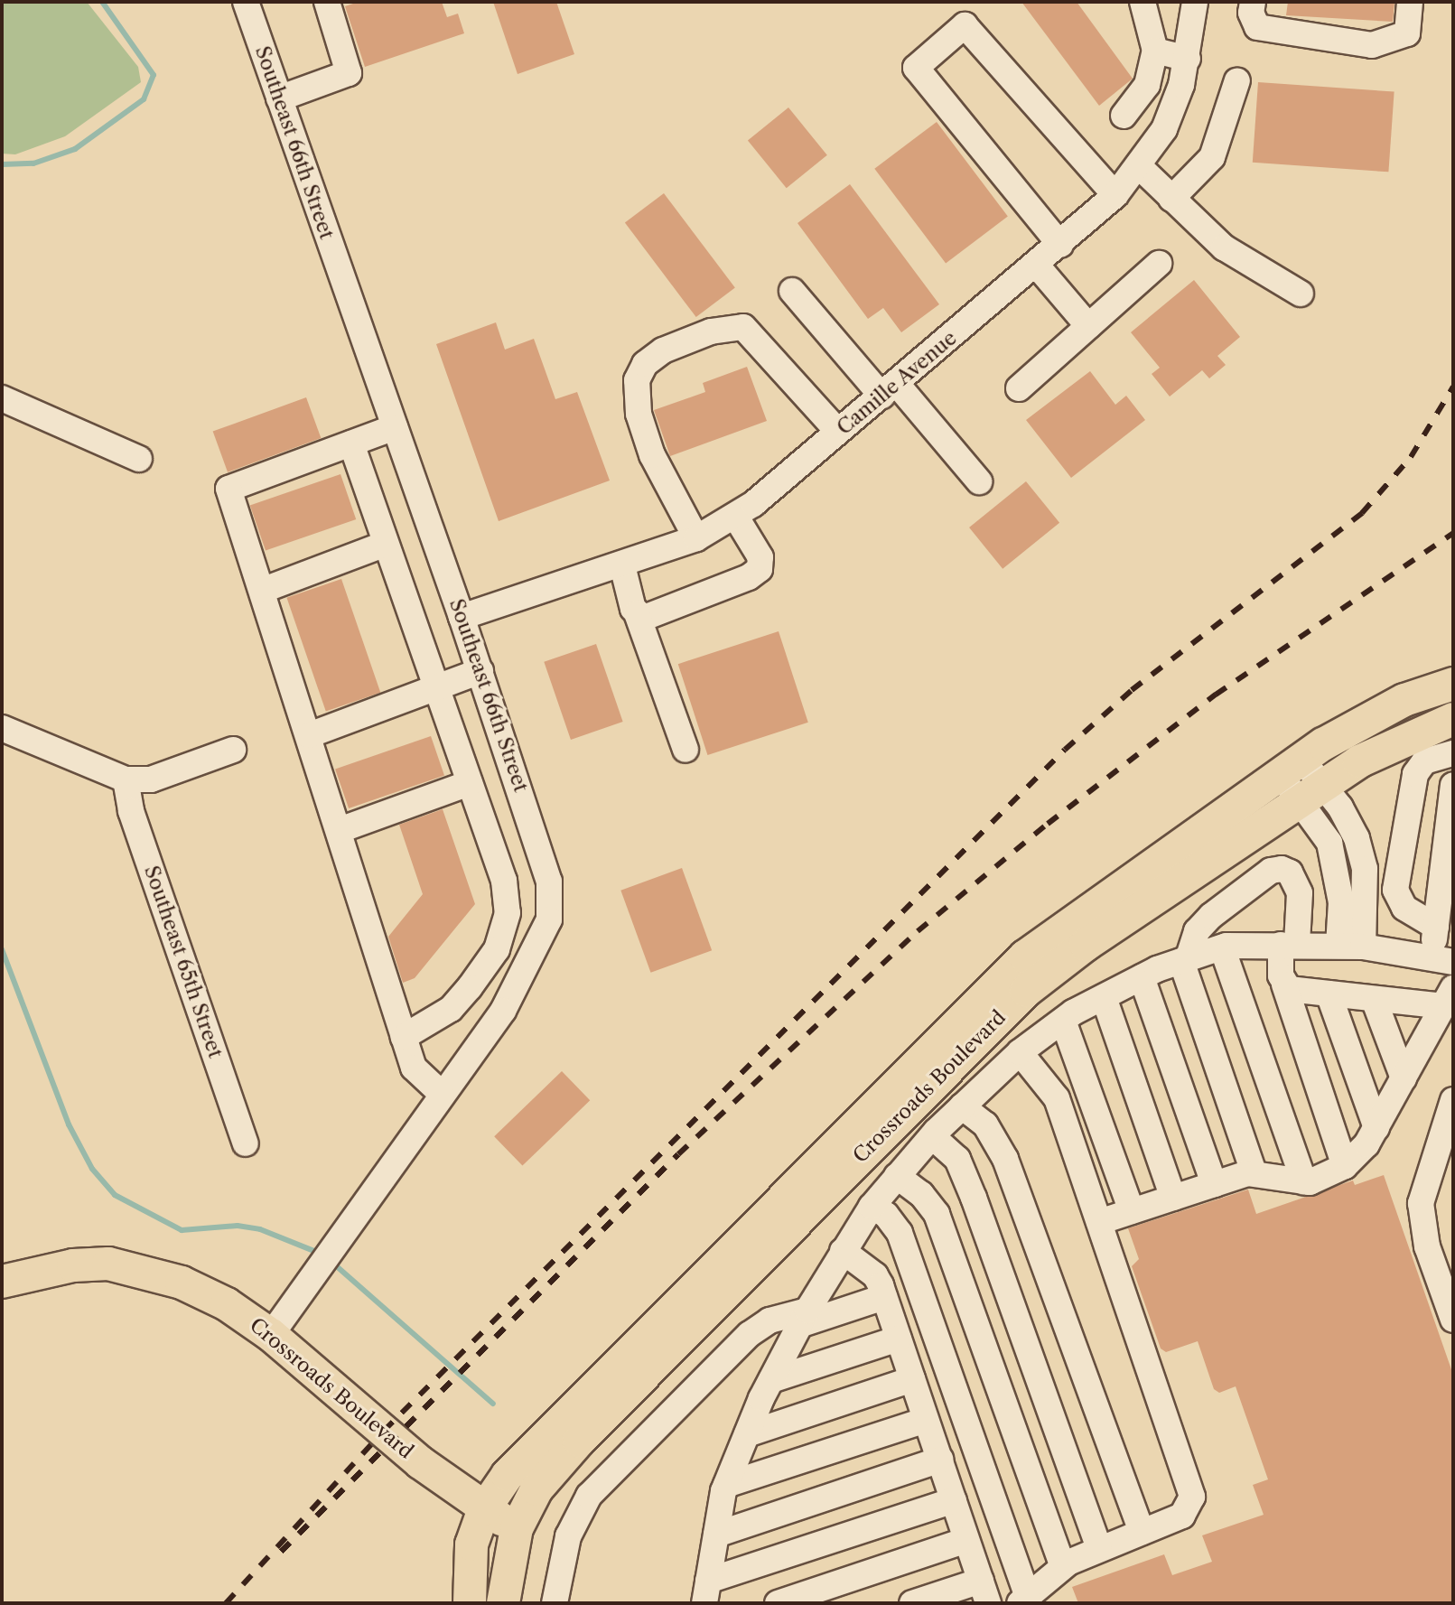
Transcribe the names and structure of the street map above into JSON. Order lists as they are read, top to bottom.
{
  "streets": {
    "main road": ["Crossroads Boulevard"],
    "street": ["Southeast 66th Street", "Camille Avenue", "Southeast 65th Street"]
  },
  "crossings": [
    ["Southeast 66th Street", "Camille Avenue"],
    ["Southeast 66th Street", "Crossroads Boulevard"]
  ]
}
